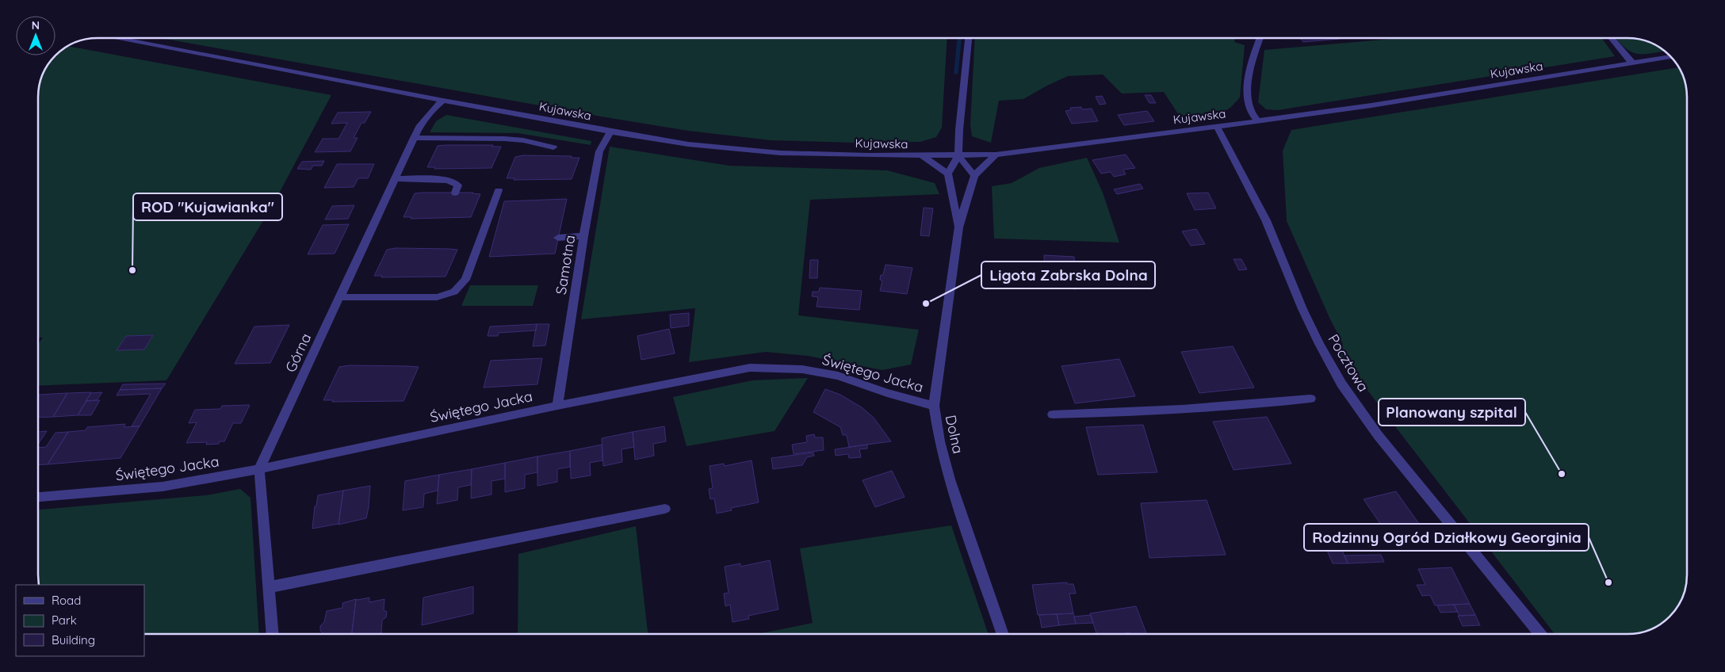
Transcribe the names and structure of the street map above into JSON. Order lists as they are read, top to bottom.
{
  "streets": {
    "street": [
      "Kujawska",
      "Samotna",
      "Górna",
      "Pocztowa",
      "Świętego Jacka",
      "Dolna"
    ]
  },
  "crossings": [
    ["Kujawska", "Samotna"],
    ["Kujawska", "Górna"],
    ["Kujawska", "Pocztowa"],
    ["Kujawska", "Dolna"],
    ["Samotna", "Świętego Jacka"],
    ["Górna", "Świętego Jacka"],
    ["Świętego Jacka", "Dolna"]
  ],
  "places": [
    "ROD \"Kujawianka\"",
    "Ligota Zabrska Dolna",
    "Planowany szpital",
    "Rodzinny Ogród Działkowy Georginia"
  ],
  "legend": ["Road", "Park", "Building"],
  "north": "top"
}
